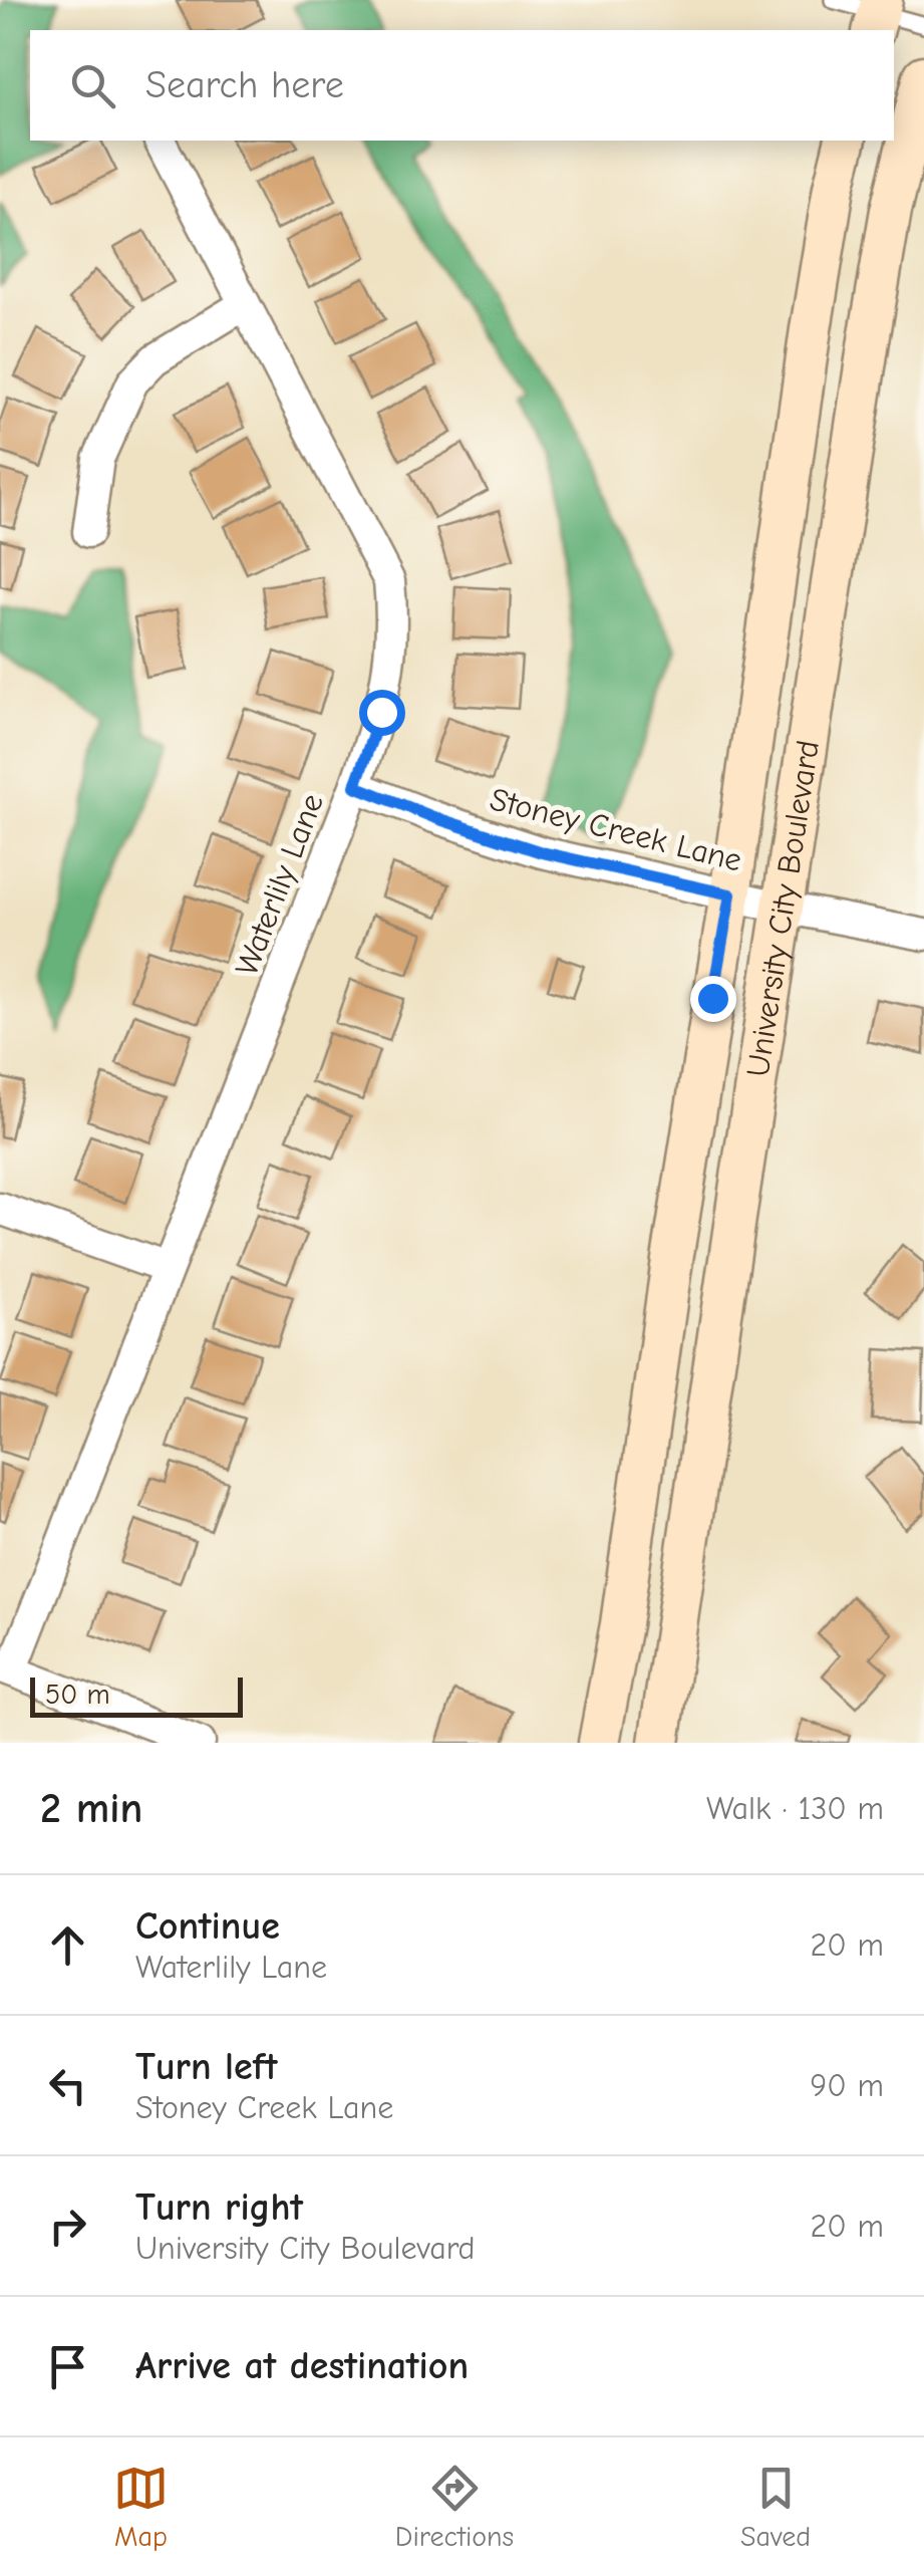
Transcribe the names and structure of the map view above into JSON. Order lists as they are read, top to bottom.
{
  "streets": {
    "main road": ["University City Boulevard"],
    "street": ["Stoney Creek Lane", "Waterlily Lane"]
  },
  "crossings": [
    ["Stoney Creek Lane", "Waterlily Lane"],
    ["Stoney Creek Lane", "University City Boulevard"]
  ],
  "scale_bar": "50 m",
  "page": {
    "search": "Search here",
    "scale": "50 m",
    "heading": ["2 min", "Walk · 130 m"],
    "list": [
      ["Continue", "Waterlily Lane", "20 m"],
      ["Turn left", "Stoney Creek Lane", "90 m"],
      ["Turn right", "University City Boulevard", "20 m"],
      "Arrive at destination"
    ],
    "nav": ["Map", "Directions", "Saved"]
  }
}
